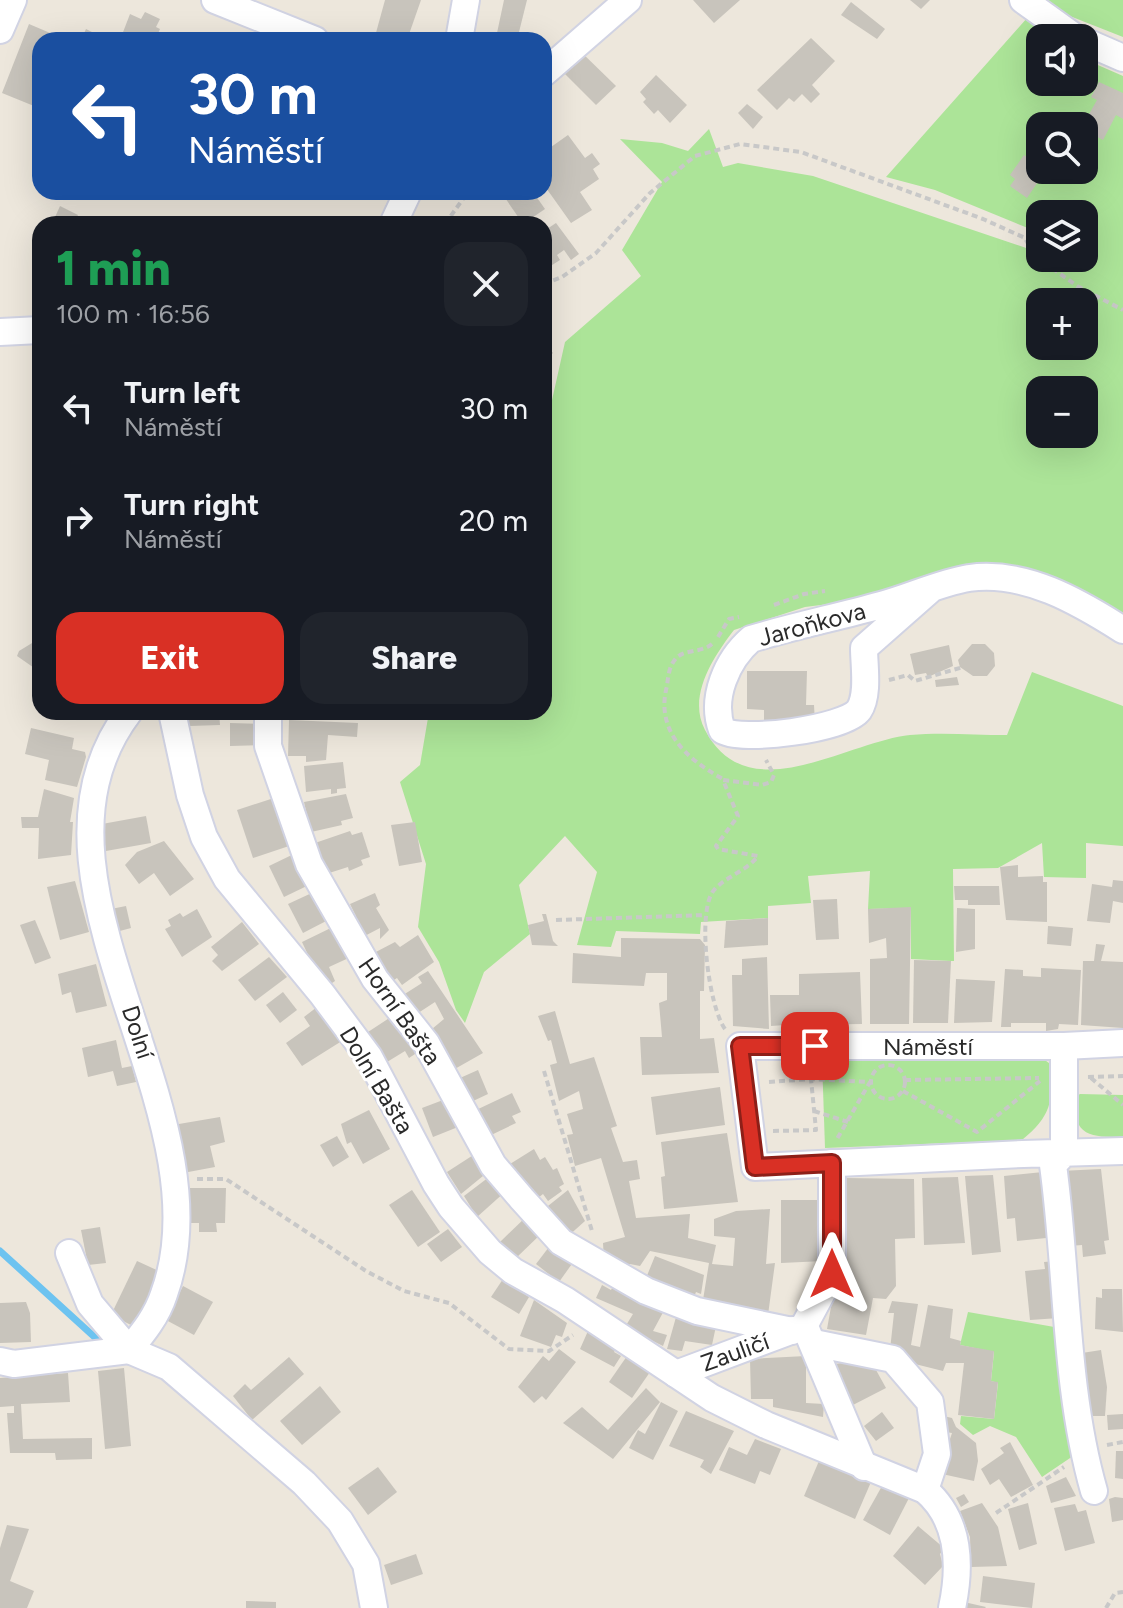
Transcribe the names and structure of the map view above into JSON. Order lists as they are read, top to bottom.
{
  "streets": {
    "street": [
      "Jaroňkova",
      "Horní Bašta",
      "Dolní",
      "Náměstí",
      "Dolní Bašta",
      "Zauličí"
    ]
  },
  "crossings": [
    ["Horní Bašta", "Zauličí"],
    ["Dolní Bašta", "Zauličí"]
  ],
  "page": {
    "map_buttons": ["+", "−"],
    "turn": ["30 m", "Náměstí"],
    "heading": ["1 min", "100 m · 16:56"],
    "list": [
      {
        "name": "Turn left",
        "note": "Náměstí",
        "value": "30 m"
      },
      {
        "name": "Turn right",
        "note": "Náměstí",
        "value": "20 m"
      }
    ],
    "buttons": ["Exit", "Share"]
  }
}
